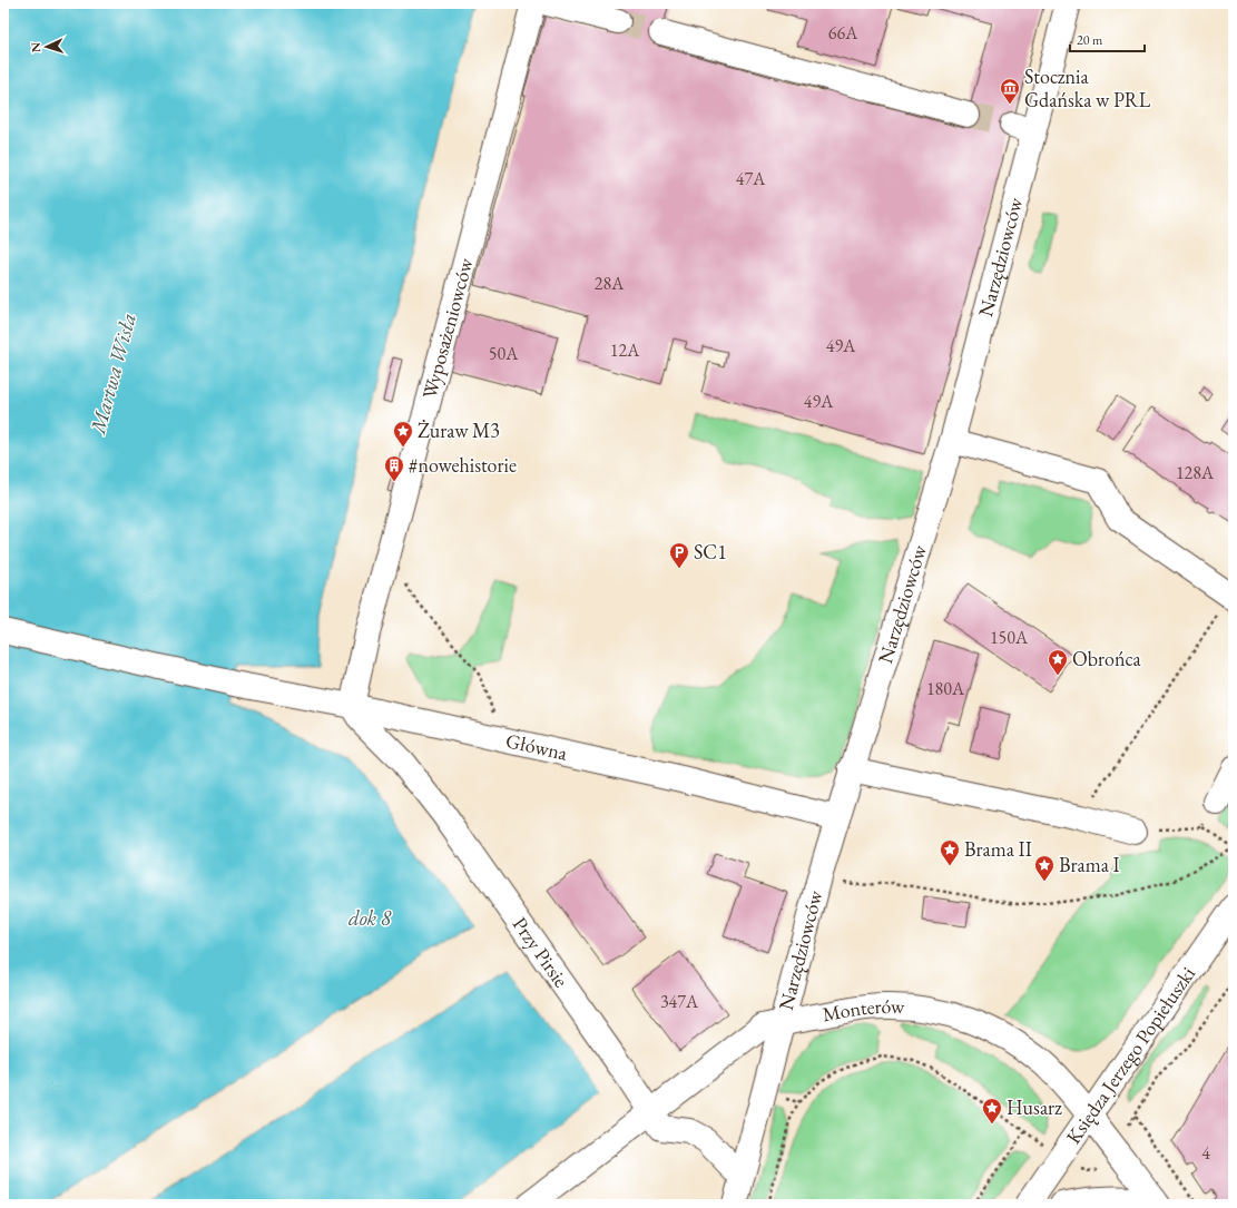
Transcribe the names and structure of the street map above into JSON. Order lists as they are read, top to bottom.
{
  "streets": {
    "street": [
      "Narzędziowców",
      "Wyposażeniowców",
      "Główna",
      "Przy Pirsie",
      "Monterów",
      "Księdza Jerzego Popiełuszki"
    ]
  },
  "crossings": [
    ["Narzędziowców", "Główna"],
    ["Narzędziowców", "Przy Pirsie"],
    ["Narzędziowców", "Monterów"],
    ["Wyposażeniowców", "Główna"],
    ["Wyposażeniowców", "Przy Pirsie"],
    ["Główna", "Przy Pirsie"],
    ["Przy Pirsie", "Monterów"],
    ["Monterów", "Księdza Jerzego Popiełuszki"]
  ],
  "water": ["Martwa Wisła", "dok 8"],
  "places": {
    "museum": ["Stocznia Gdańska w PRL"],
    "place": [
      "Żuraw M3",
      "Obrońca",
      "Brama II",
      "Brama I",
      "Husarz"
    ],
    "building": ["#nowehistorie"],
    "parking": ["SC1"]
  },
  "house_numbers": [
    "66A",
    "47A",
    "28A",
    "49A",
    "12A",
    "50A",
    "49A",
    "128A",
    "150A",
    "180A",
    "347A",
    "4"
  ],
  "scale_bar": "20 m",
  "north": "left"
}
